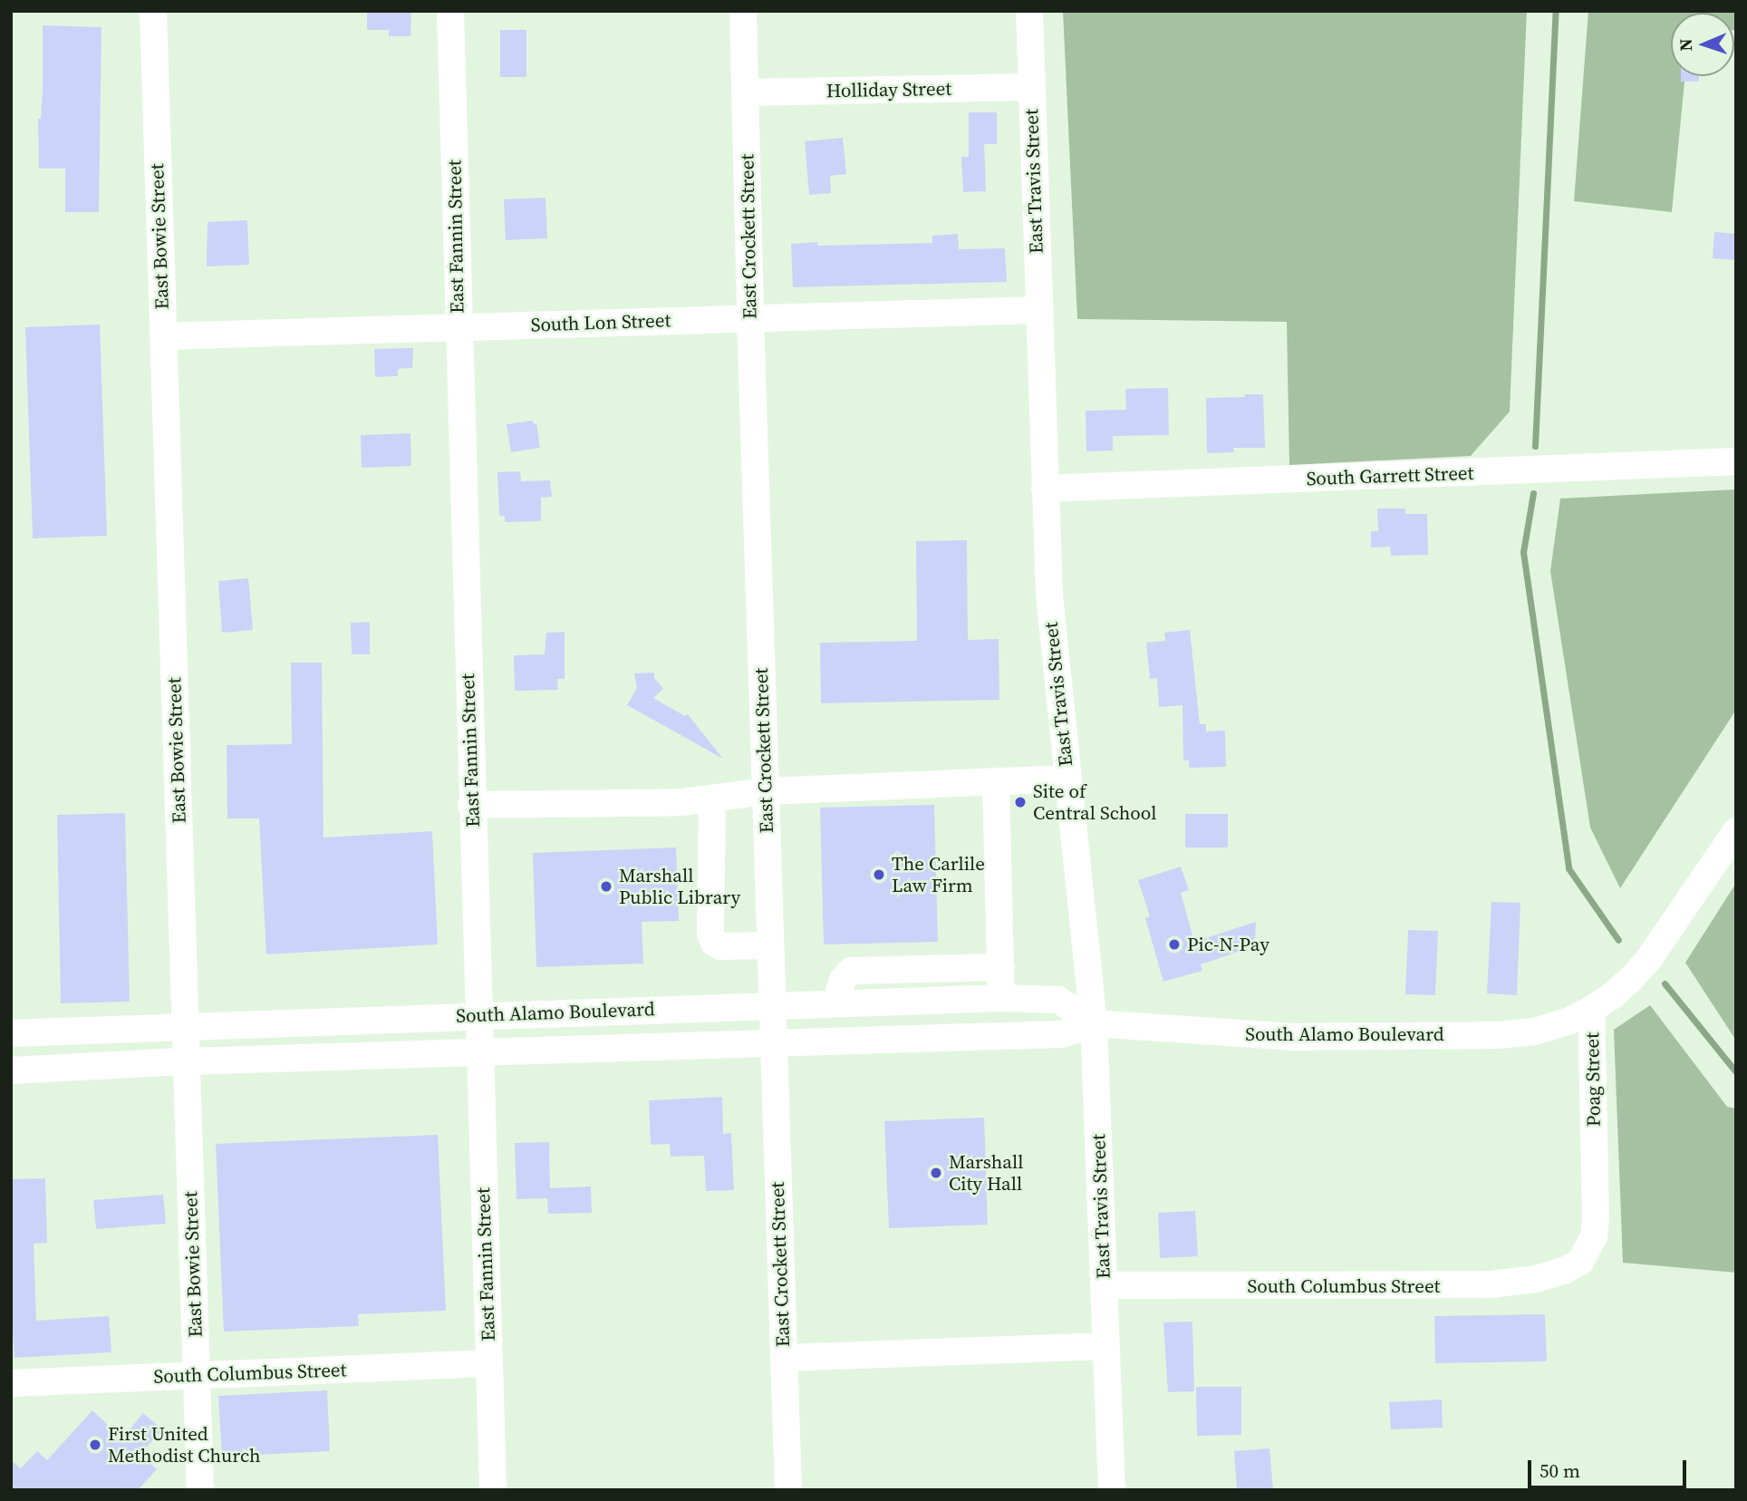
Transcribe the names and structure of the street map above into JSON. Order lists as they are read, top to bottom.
{
  "streets": {
    "street": [
      "Holliday Street",
      "East Travis Street",
      "East Bowie Street",
      "East Fannin Street",
      "East Crockett Street",
      "South Lon Street",
      "South Garrett Street",
      "South Alamo Boulevard",
      "Poag Street",
      "South Columbus Street"
    ]
  },
  "crossings": [
    ["Holliday Street", "East Travis Street"],
    ["Holliday Street", "East Crockett Street"],
    ["East Travis Street", "South Lon Street"],
    ["East Travis Street", "South Garrett Street"],
    ["East Travis Street", "South Alamo Boulevard"],
    ["East Travis Street", "South Columbus Street"],
    ["East Bowie Street", "South Lon Street"],
    ["East Bowie Street", "South Alamo Boulevard"],
    ["East Bowie Street", "South Columbus Street"],
    ["East Fannin Street", "South Lon Street"],
    ["East Fannin Street", "South Alamo Boulevard"],
    ["East Fannin Street", "South Columbus Street"],
    ["East Crockett Street", "South Lon Street"],
    ["East Crockett Street", "South Alamo Boulevard"],
    ["South Alamo Boulevard", "Poag Street"],
    ["Poag Street", "South Columbus Street"]
  ],
  "places": [
    "Site of Central School",
    "The Carlile Law Firm",
    "Marshall Public Library",
    "Pic-N-Pay",
    "Marshall City Hall",
    "First United Methodist Church"
  ],
  "scale_bar": "50 m",
  "north": "left"
}
